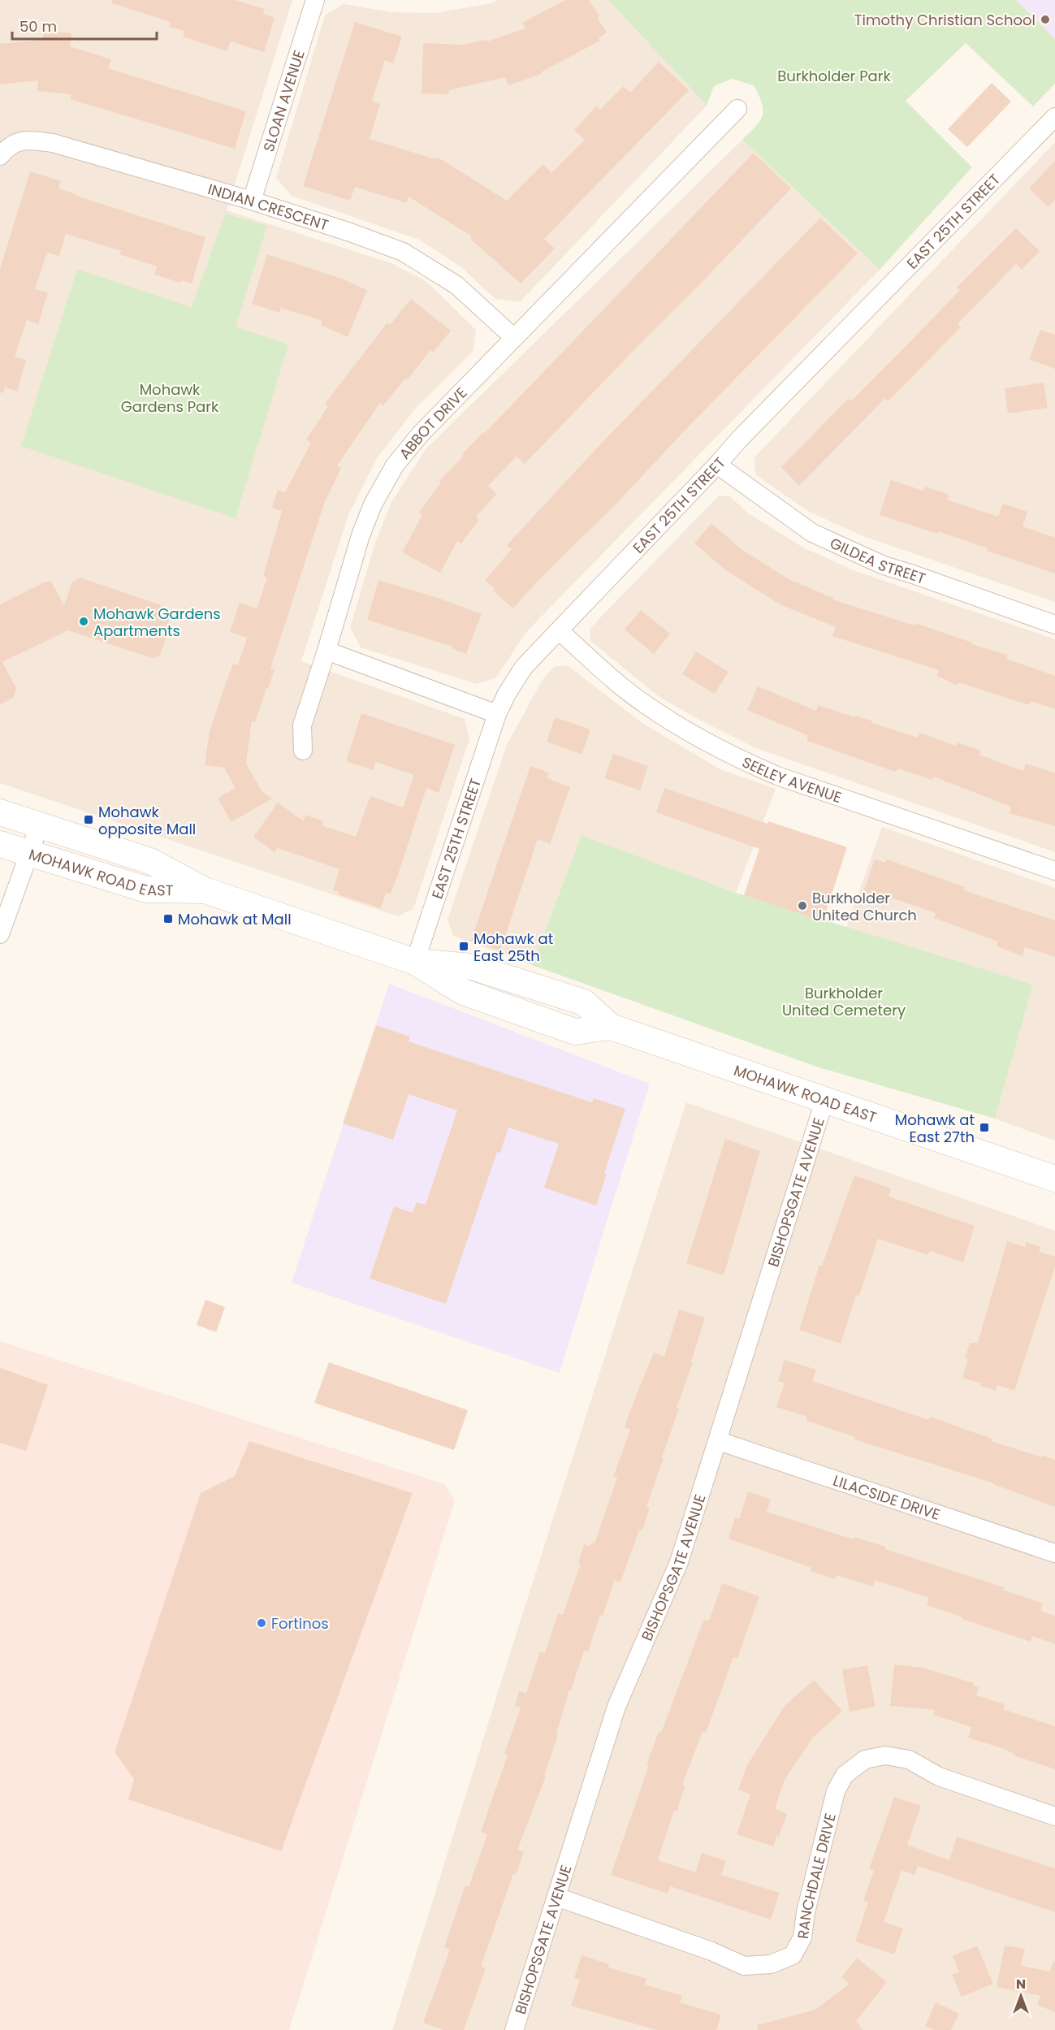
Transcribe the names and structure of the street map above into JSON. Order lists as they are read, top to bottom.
{
  "streets": {
    "main road": ["MOHAWK ROAD EAST"],
    "street": [
      "SLOAN AVENUE",
      "INDIAN CRESCENT",
      "EAST 25TH STREET",
      "ABBOT DRIVE",
      "GILDEA STREET",
      "SEELEY AVENUE",
      "BISHOPSGATE AVENUE",
      "LILACSIDE DRIVE",
      "RANCHDALE DRIVE"
    ]
  },
  "crossings": [
    ["SLOAN AVENUE", "INDIAN CRESCENT"],
    ["INDIAN CRESCENT", "ABBOT DRIVE"],
    ["EAST 25TH STREET", "GILDEA STREET"],
    ["EAST 25TH STREET", "SEELEY AVENUE"],
    ["EAST 25TH STREET", "MOHAWK ROAD EAST"],
    ["MOHAWK ROAD EAST", "BISHOPSGATE AVENUE"],
    ["BISHOPSGATE AVENUE", "LILACSIDE DRIVE"],
    ["BISHOPSGATE AVENUE", "RANCHDALE DRIVE"]
  ],
  "parks": ["Burkholder Park", "Mohawk Gardens Park", "Burkholder United Cemetery"],
  "places": {
    "other": [
      "Timothy Christian School",
      "Mohawk Gardens Apartments",
      "Burkholder United Church",
      "Fortinos"
    ],
    "transit": [
      "Mohawk opposite Mall",
      "Mohawk at Mall",
      "Mohawk at East 25th",
      "Mohawk at East 27th"
    ]
  },
  "scale_bar": "50 m",
  "north": "top"
}
